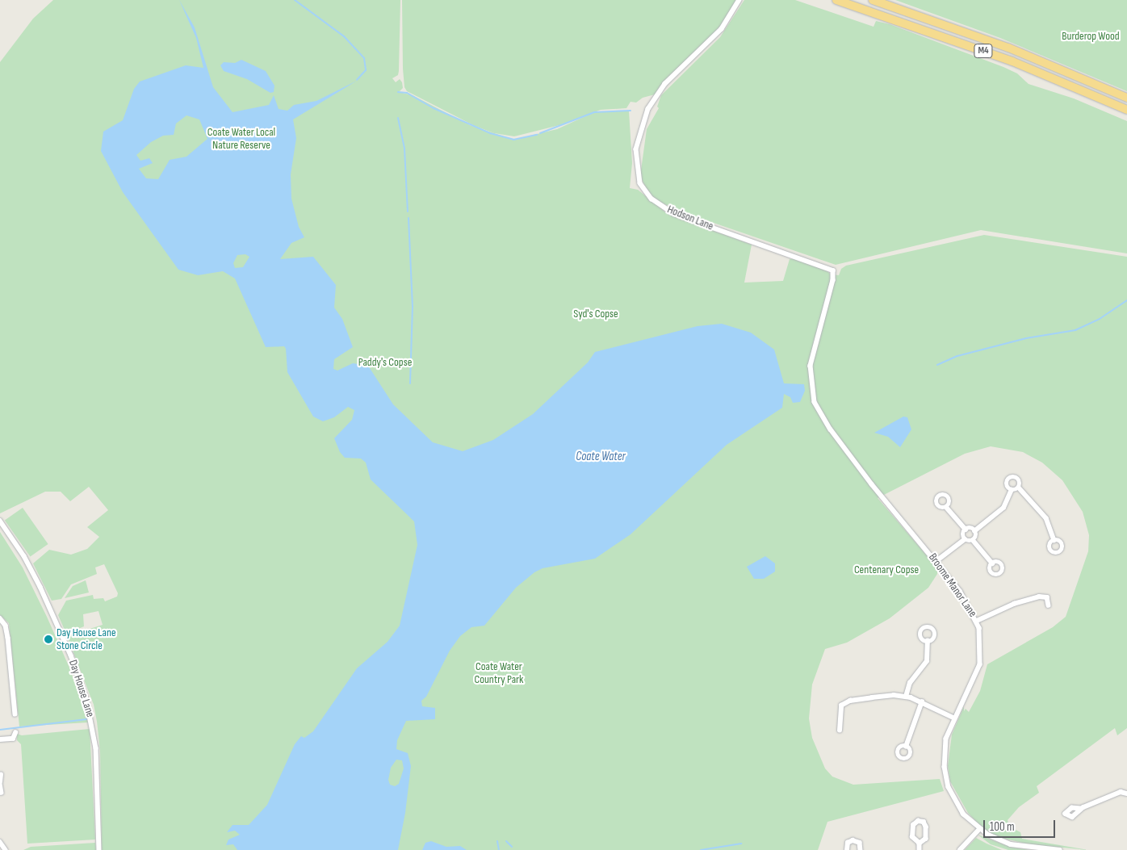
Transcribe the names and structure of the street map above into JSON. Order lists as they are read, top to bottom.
{
  "streets": {
    "highway": ["M4"],
    "street": ["Hodson Lane", "Broome Manor Lane", "Day House Lane"]
  },
  "crossings": [
    ["Hodson Lane", "Broome Manor Lane"]
  ],
  "water": ["Coate Water"],
  "parks": [
    "Burderop Wood",
    "Coate Water Local Nature Reserve",
    "Syd's Copse",
    "Paddy's Copse",
    "Centenary Copse",
    "Coate Water Country Park"
  ],
  "places": ["Day House Lane Stone Circle"],
  "scale_bar": "100 m"
}
